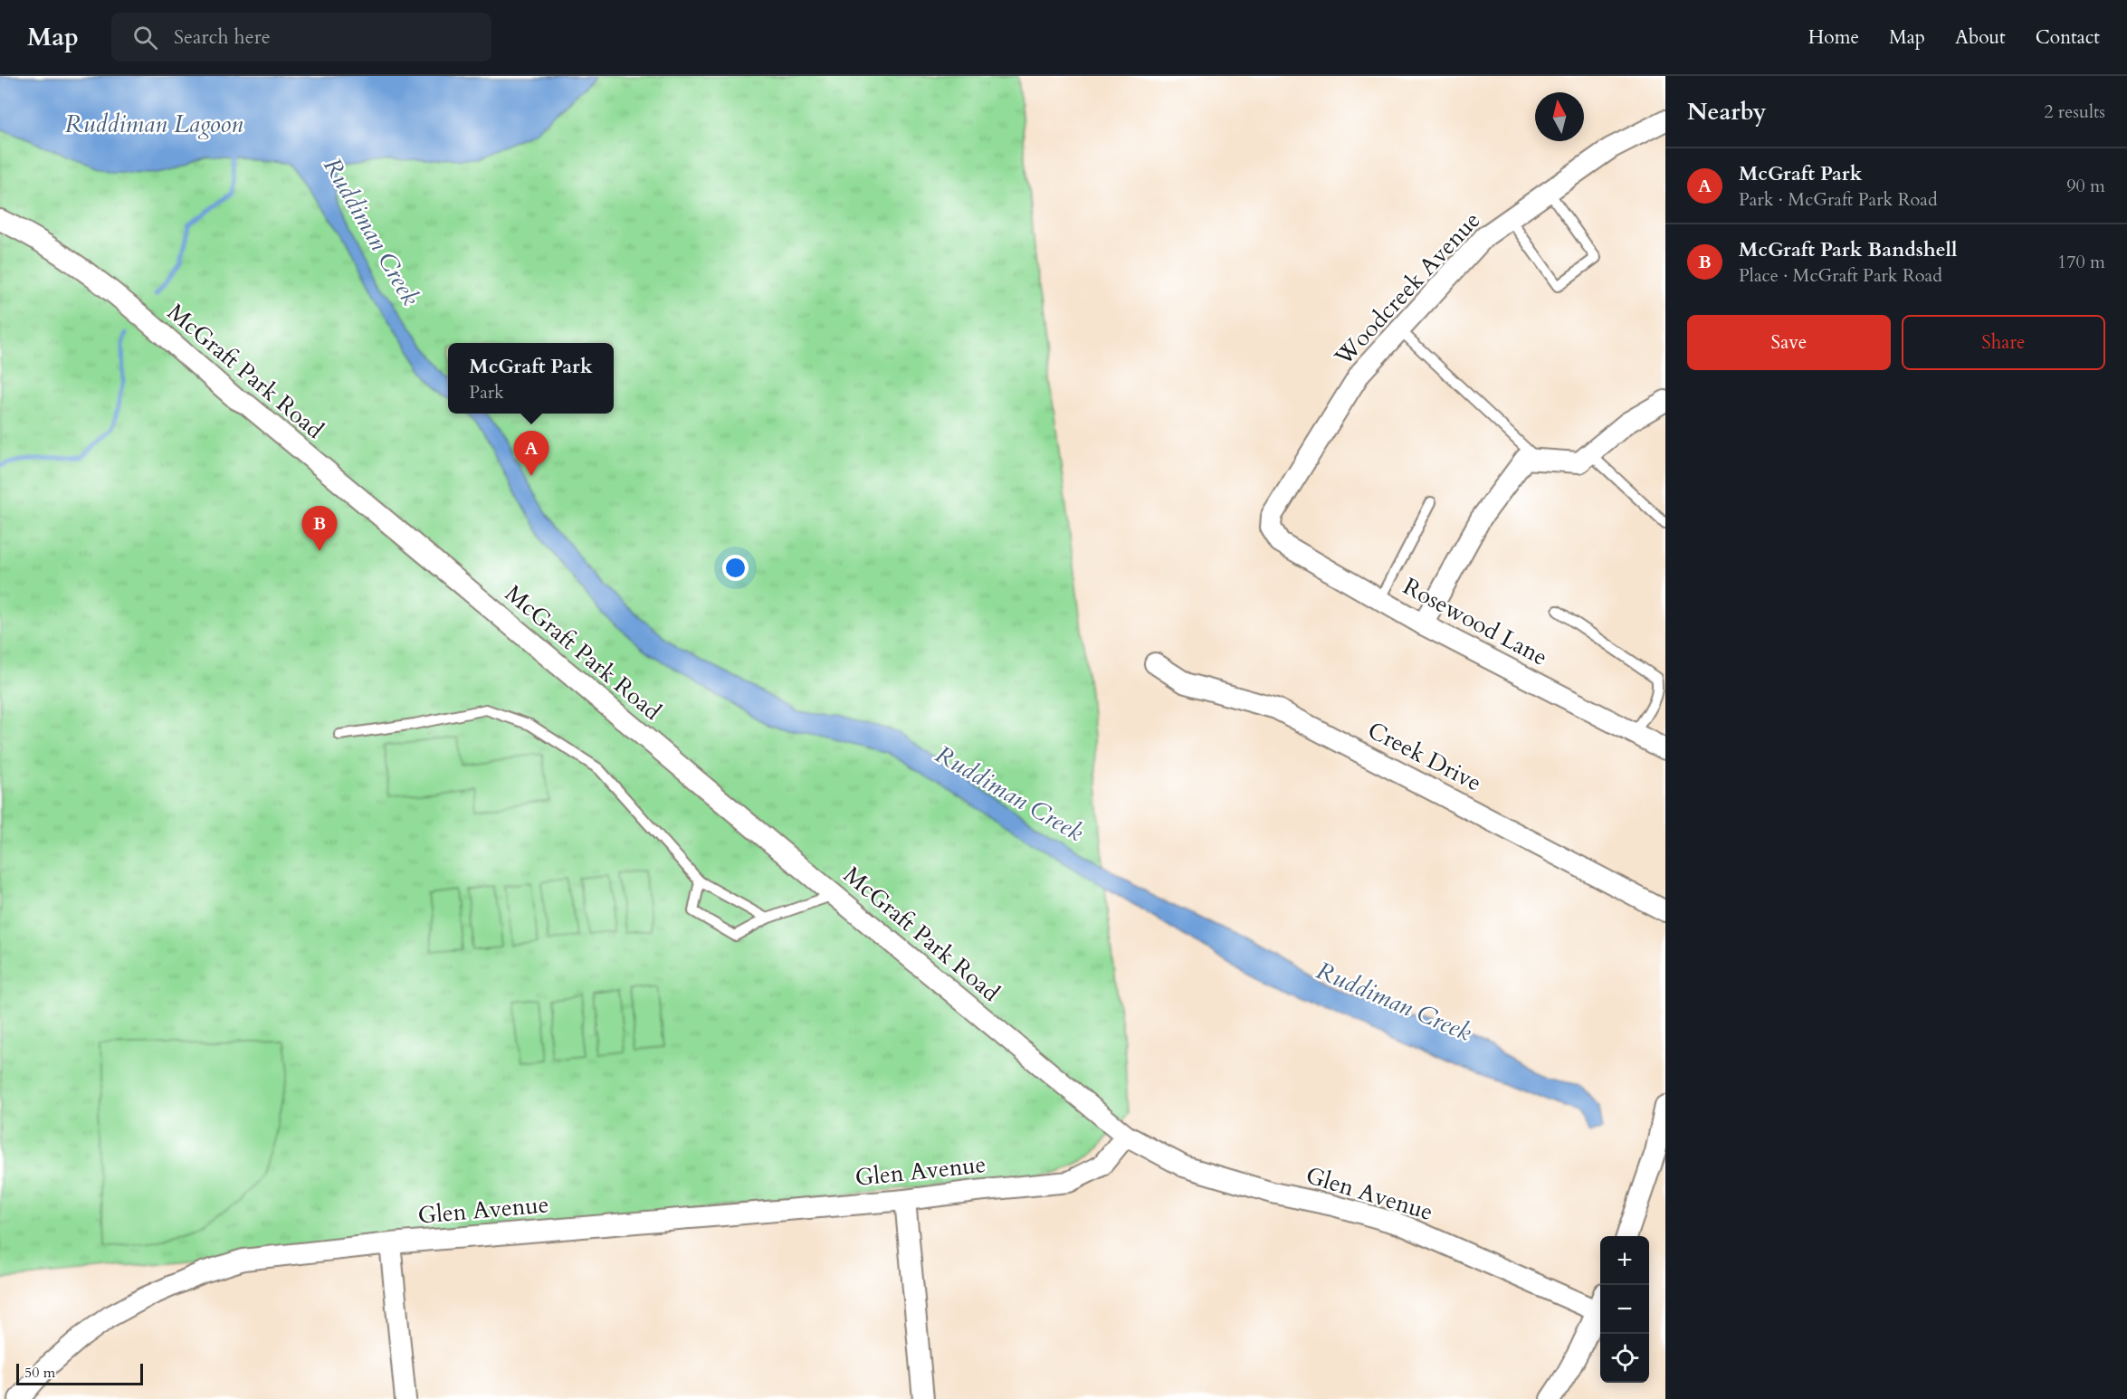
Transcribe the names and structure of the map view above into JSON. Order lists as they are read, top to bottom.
{
  "streets": {
    "street": [
      "Woodcreek Avenue",
      "McGraft Park Road",
      "Rosewood Lane",
      "Creek Drive",
      "Glen Avenue"
    ]
  },
  "crossings": [
    ["Woodcreek Avenue", "Rosewood Lane"],
    ["McGraft Park Road", "Glen Avenue"]
  ],
  "water": ["Ruddiman Lagoon", "Ruddiman Creek"],
  "scale_bar": "50 m",
  "north": "top",
  "page": {
    "header": "Map",
    "search": "Search here",
    "nav": [
      "Home",
      "Map",
      "About",
      "Contact"
    ],
    "heading": ["Nearby", "2 results"],
    "list": [
      {
        "mark": "A",
        "name": "McGraft Park",
        "note": "Park · McGraft Park Road",
        "value": "90 m"
      },
      {
        "mark": "B",
        "name": "McGraft Park Bandshell",
        "note": "Place · McGraft Park Road",
        "value": "170 m"
      }
    ],
    "buttons": ["Save", "Share"],
    "popup": ["McGraft Park", "Park"],
    "pins": ["A", "B"],
    "map_buttons": ["+", "−"],
    "scale": "50 m"
  }
}
